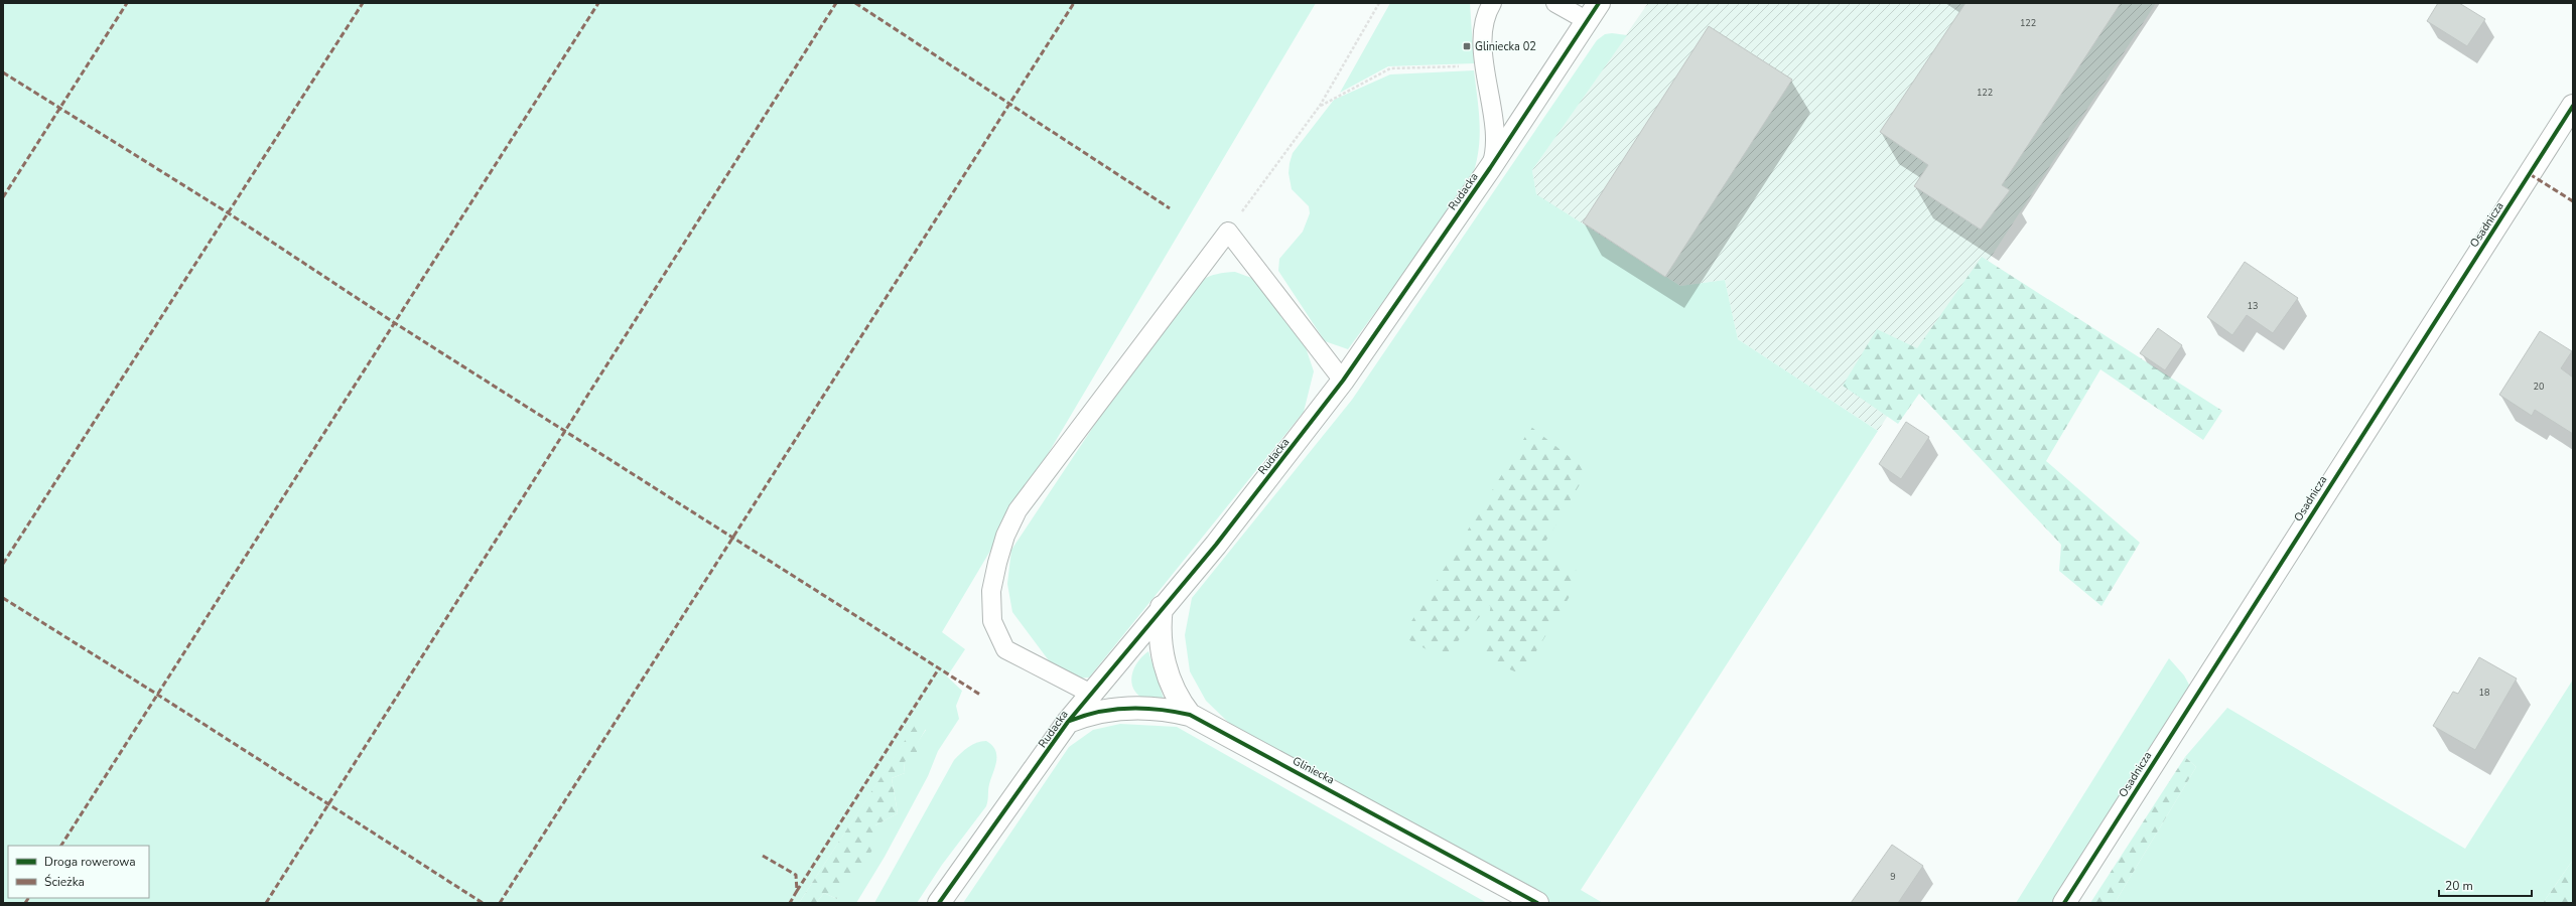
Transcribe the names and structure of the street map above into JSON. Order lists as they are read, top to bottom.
{
  "streets": {
    "street": ["Rudacka", "Osadnicza", "Gliniecka"]
  },
  "crossings": [
    ["Rudacka", "Gliniecka"]
  ],
  "places": {
    "transit": ["Gliniecka 02"]
  },
  "house_numbers": [
    "122",
    "122",
    "13",
    "20",
    "18",
    "9"
  ],
  "legend": ["Droga rowerowa", "Ścieżka"],
  "scale_bar": "20 m"
}
